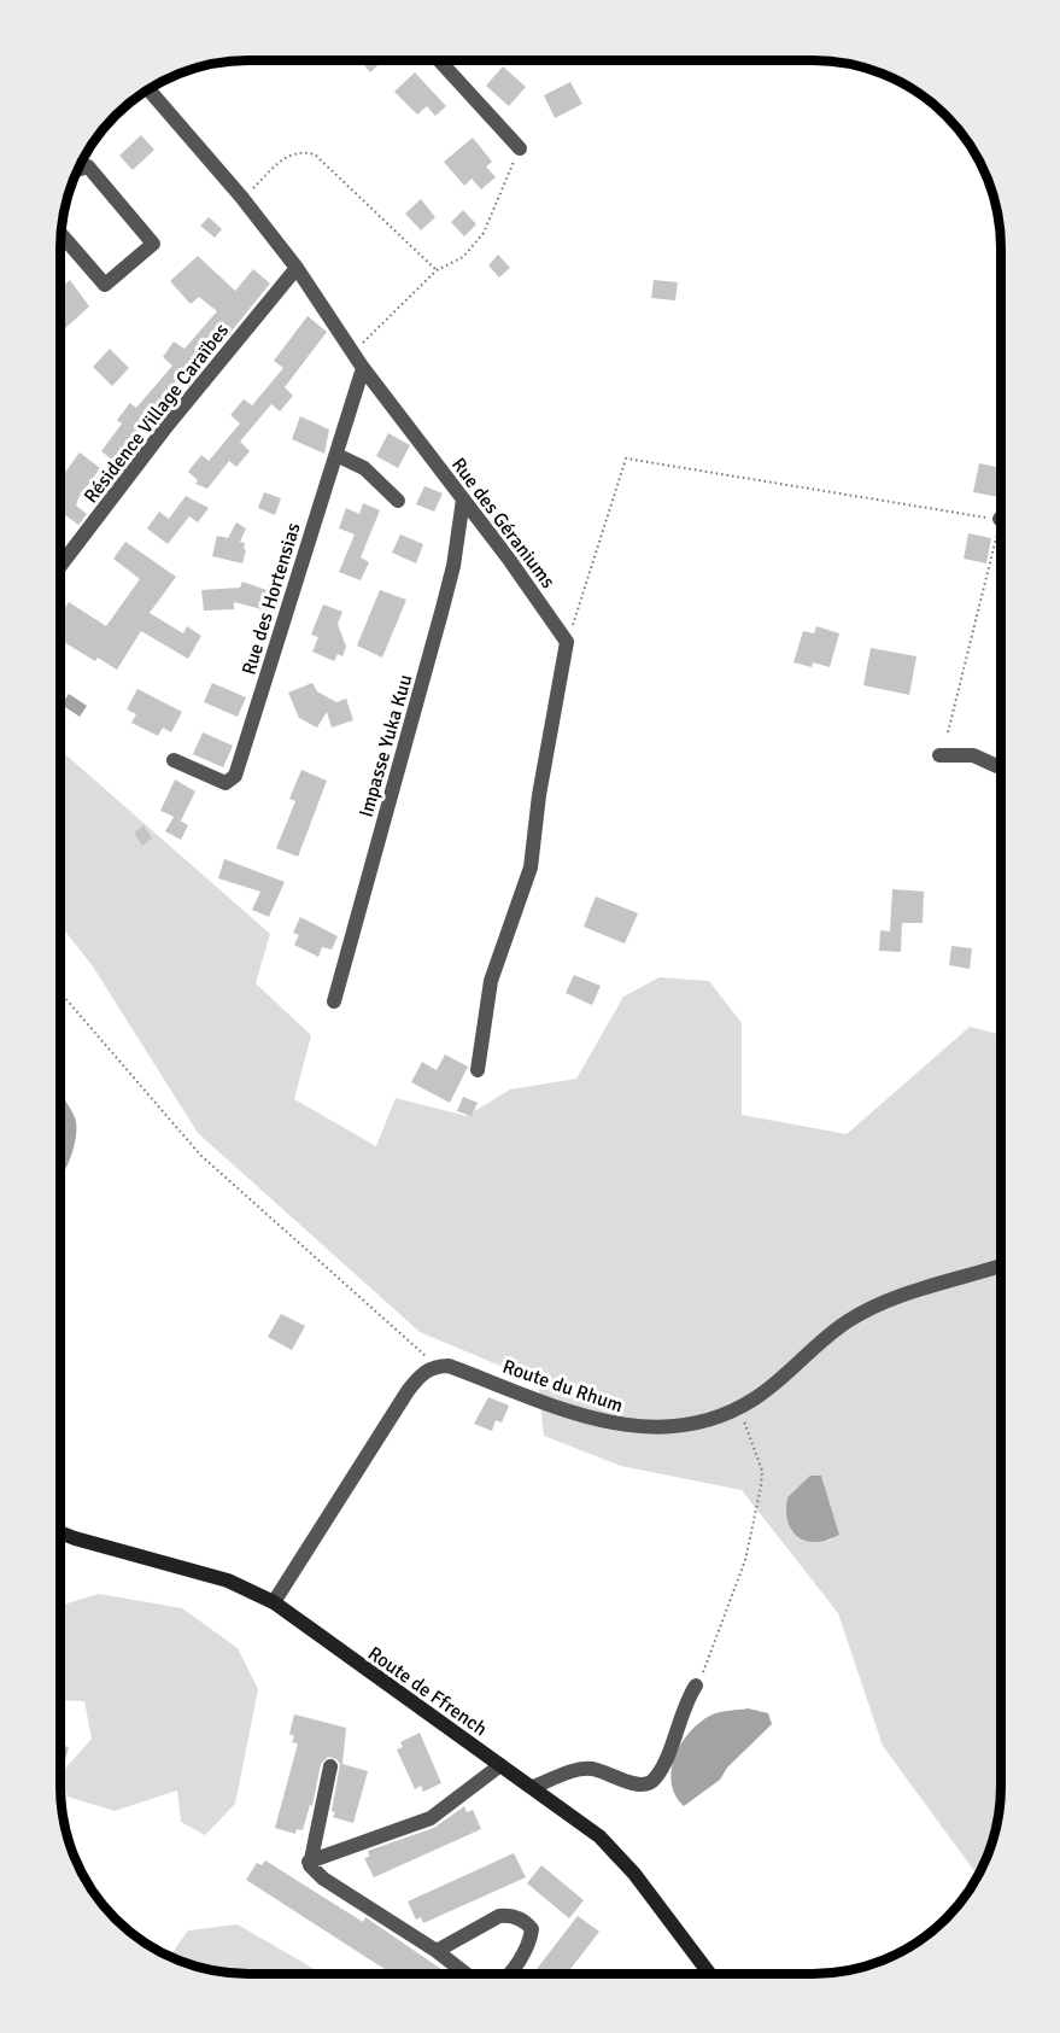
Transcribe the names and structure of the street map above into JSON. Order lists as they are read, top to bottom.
{
  "streets": {
    "main road": ["Route de Ffrench"],
    "street": [
      "Résidence Village Caraïbes",
      "Rue des Géraniums",
      "Rue des Hortensias",
      "Impasse Yuka Kuu",
      "Route du Rhum"
    ]
  },
  "crossings": [
    ["Résidence Village Caraïbes", "Rue des Géraniums"],
    ["Rue des Géraniums", "Rue des Hortensias"],
    ["Rue des Géraniums", "Impasse Yuka Kuu"]
  ]
}
